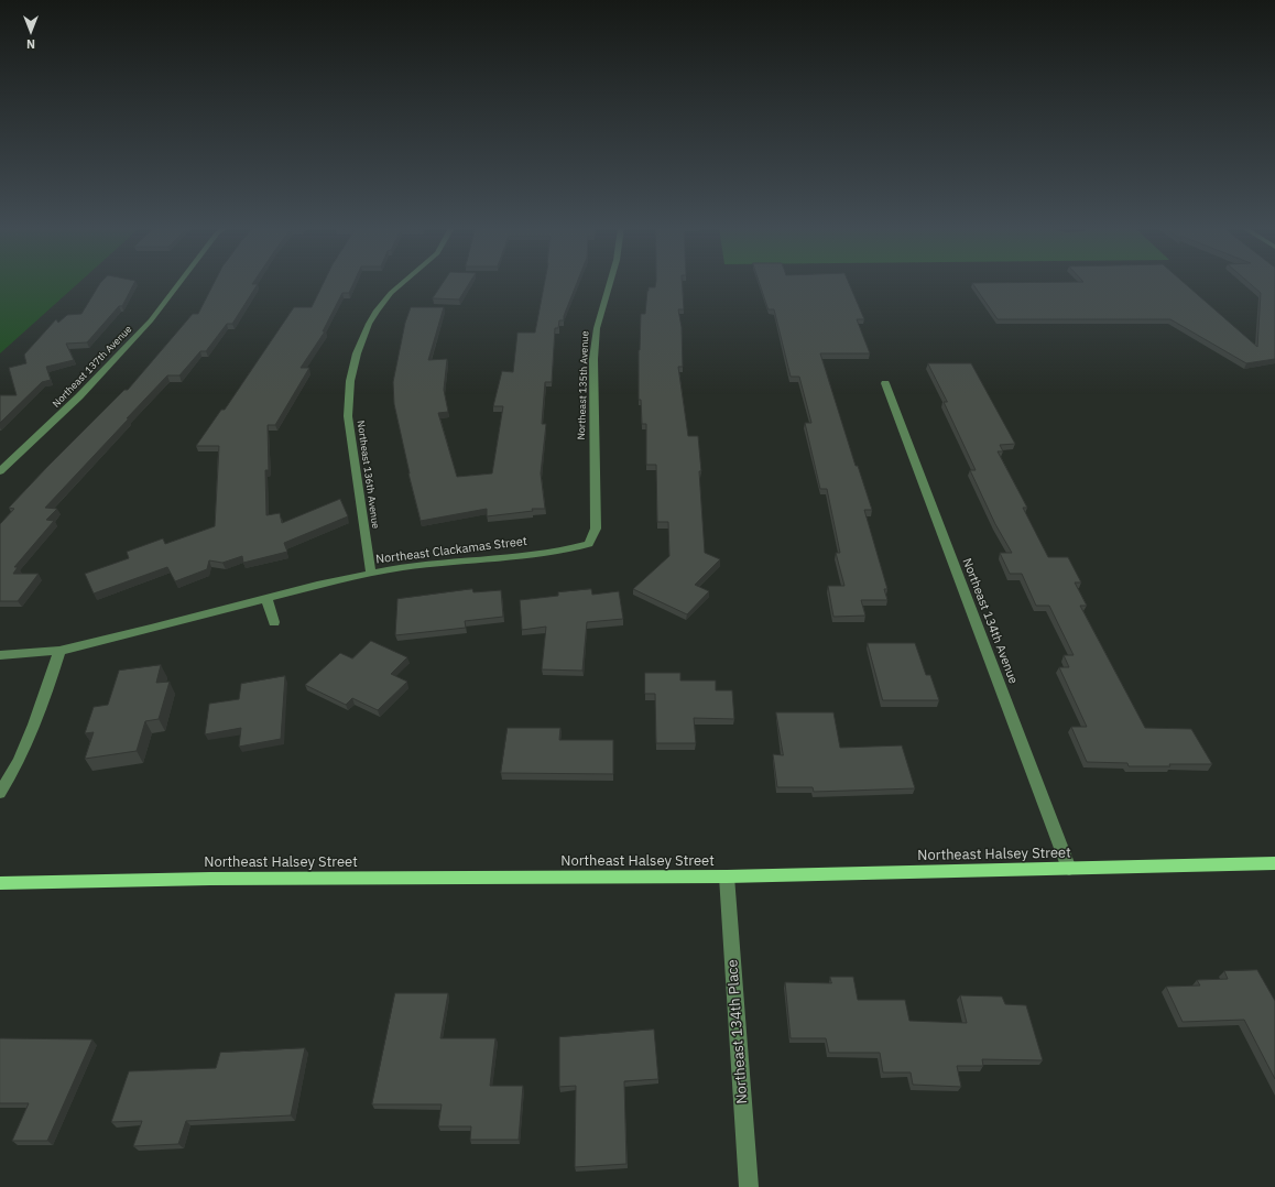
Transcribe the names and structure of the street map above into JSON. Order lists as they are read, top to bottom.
{
  "streets": {
    "main road": ["Northeast Halsey Street"],
    "street": [
      "Northeast 137th Avenue",
      "Northeast 135th Avenue",
      "Northeast 136th Avenue",
      "Northeast Clackamas Street",
      "Northeast 134th Avenue",
      "Northeast 134th Place"
    ]
  },
  "crossings": [
    ["Northeast 135th Avenue", "Northeast Clackamas Street"],
    ["Northeast 136th Avenue", "Northeast Clackamas Street"],
    ["Northeast 134th Avenue", "Northeast Halsey Street"],
    ["Northeast Halsey Street", "Northeast 134th Place"]
  ],
  "north": "bottom"
}
